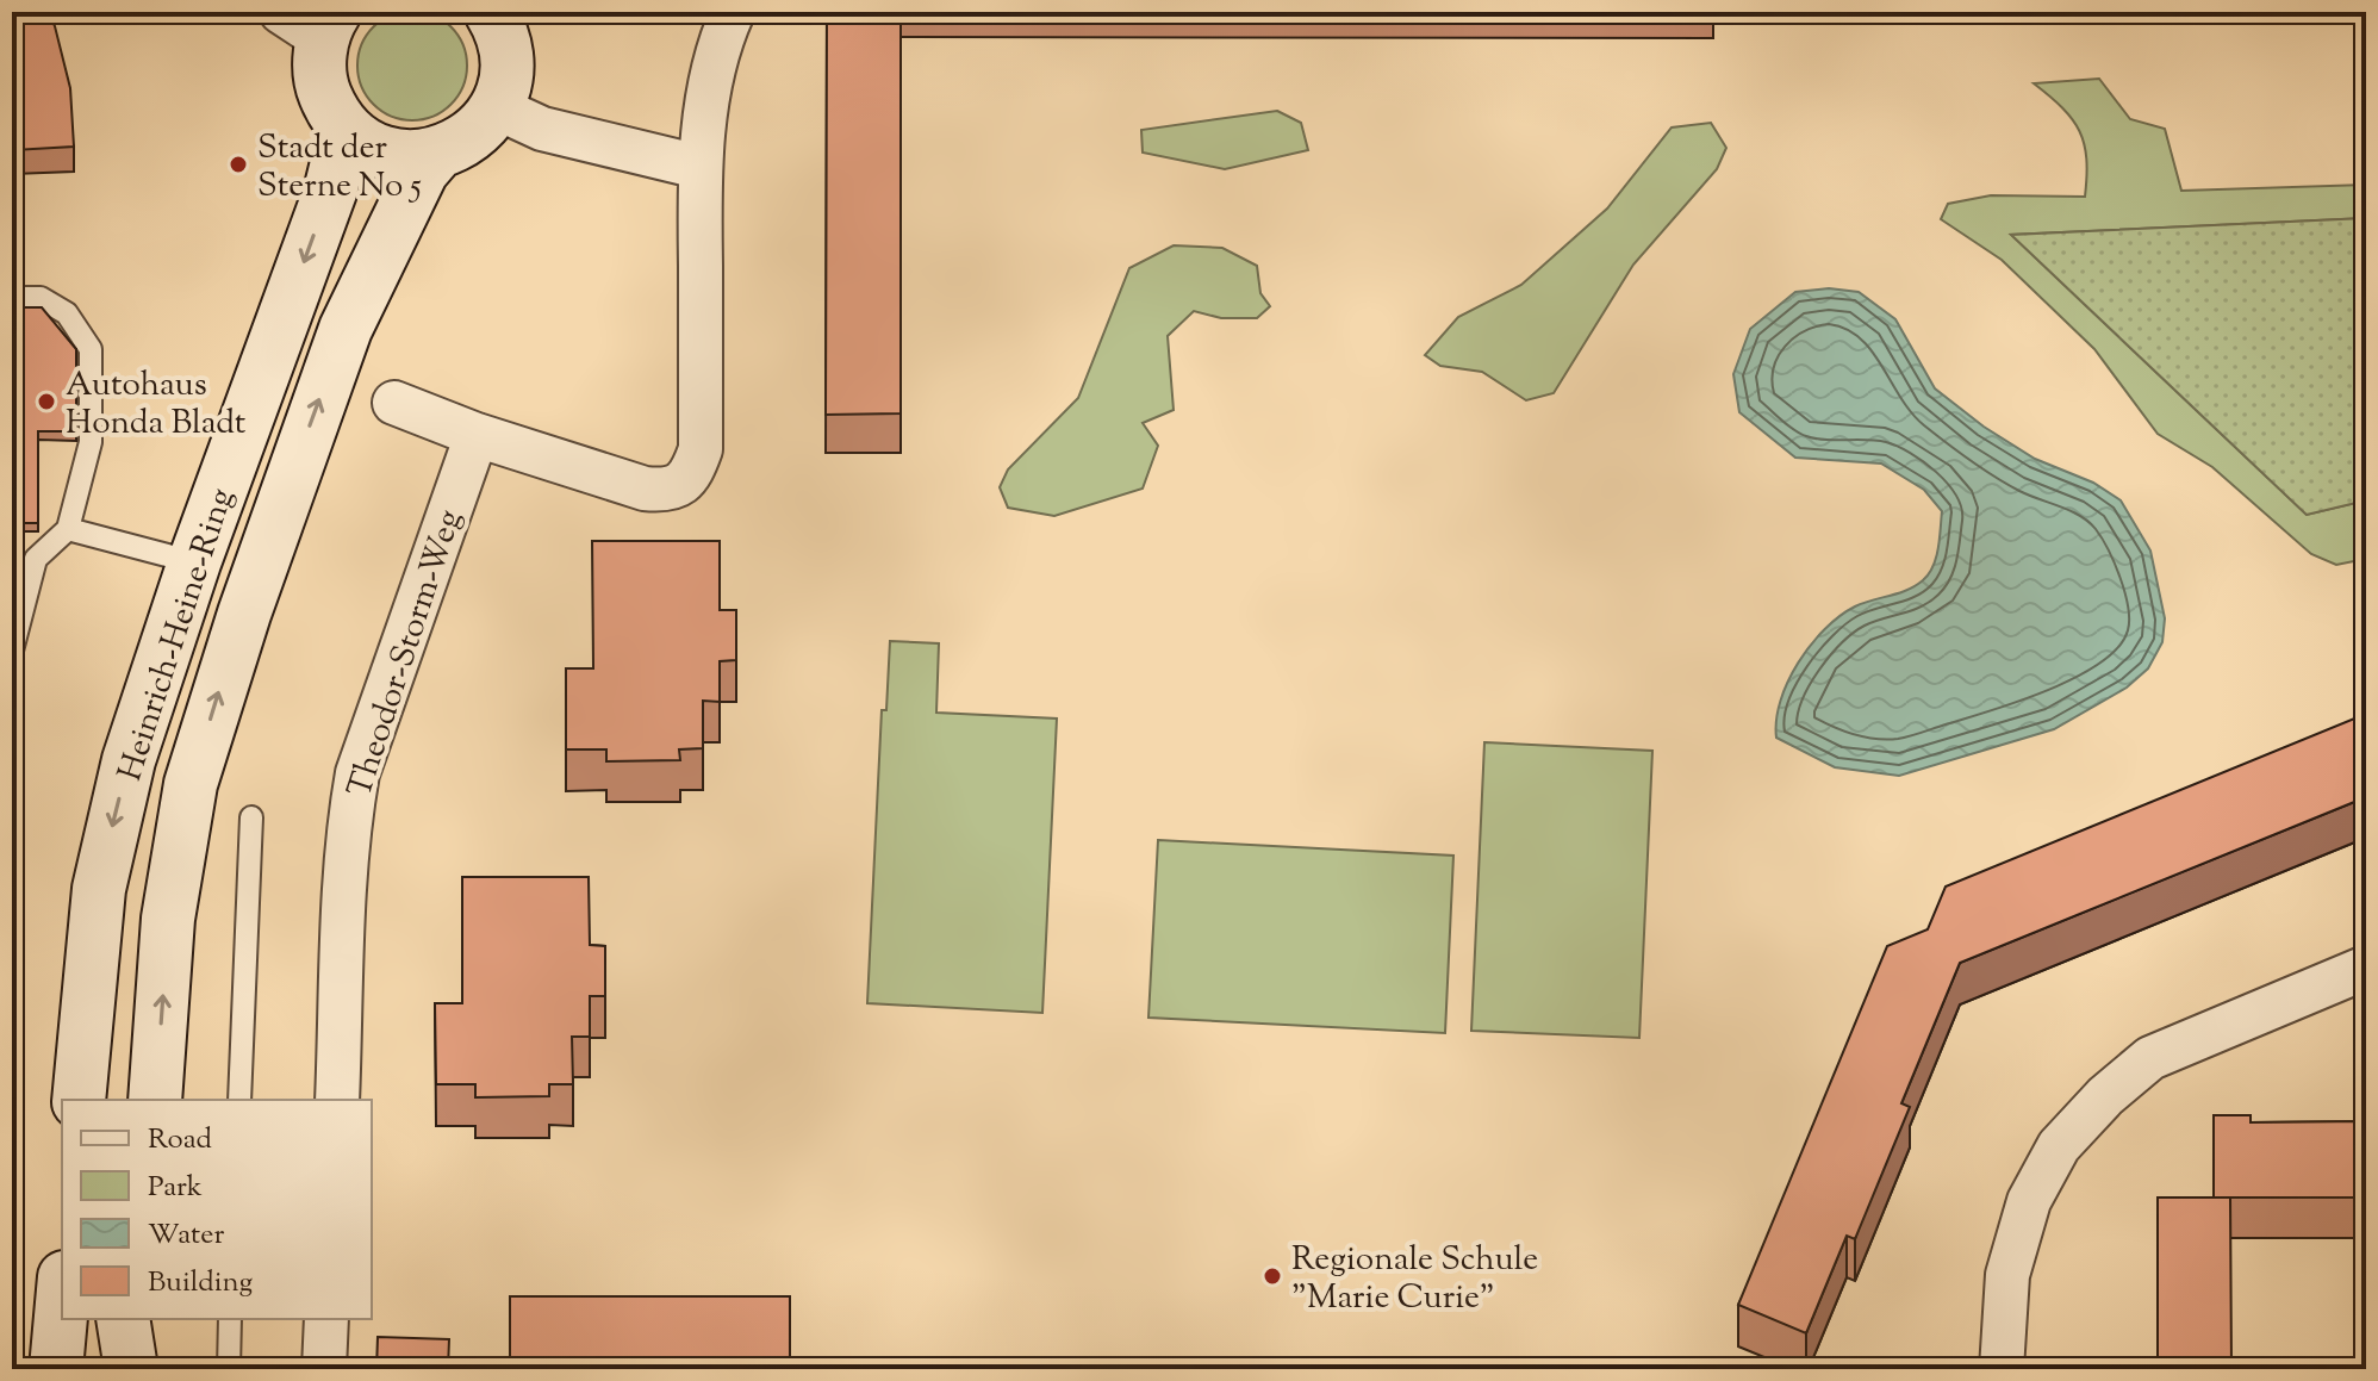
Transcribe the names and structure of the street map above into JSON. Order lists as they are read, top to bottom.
{
  "streets": {
    "main road": ["Heinrich-Heine-Ring"],
    "street": ["Theodor-Storm-Weg"]
  },
  "places": ["Stadt der Sterne No 5", "Autohaus Honda Bladt", "Regionale Schule \"Marie Curie\""],
  "legend": [
    "Road",
    "Park",
    "Water",
    "Building"
  ]
}
